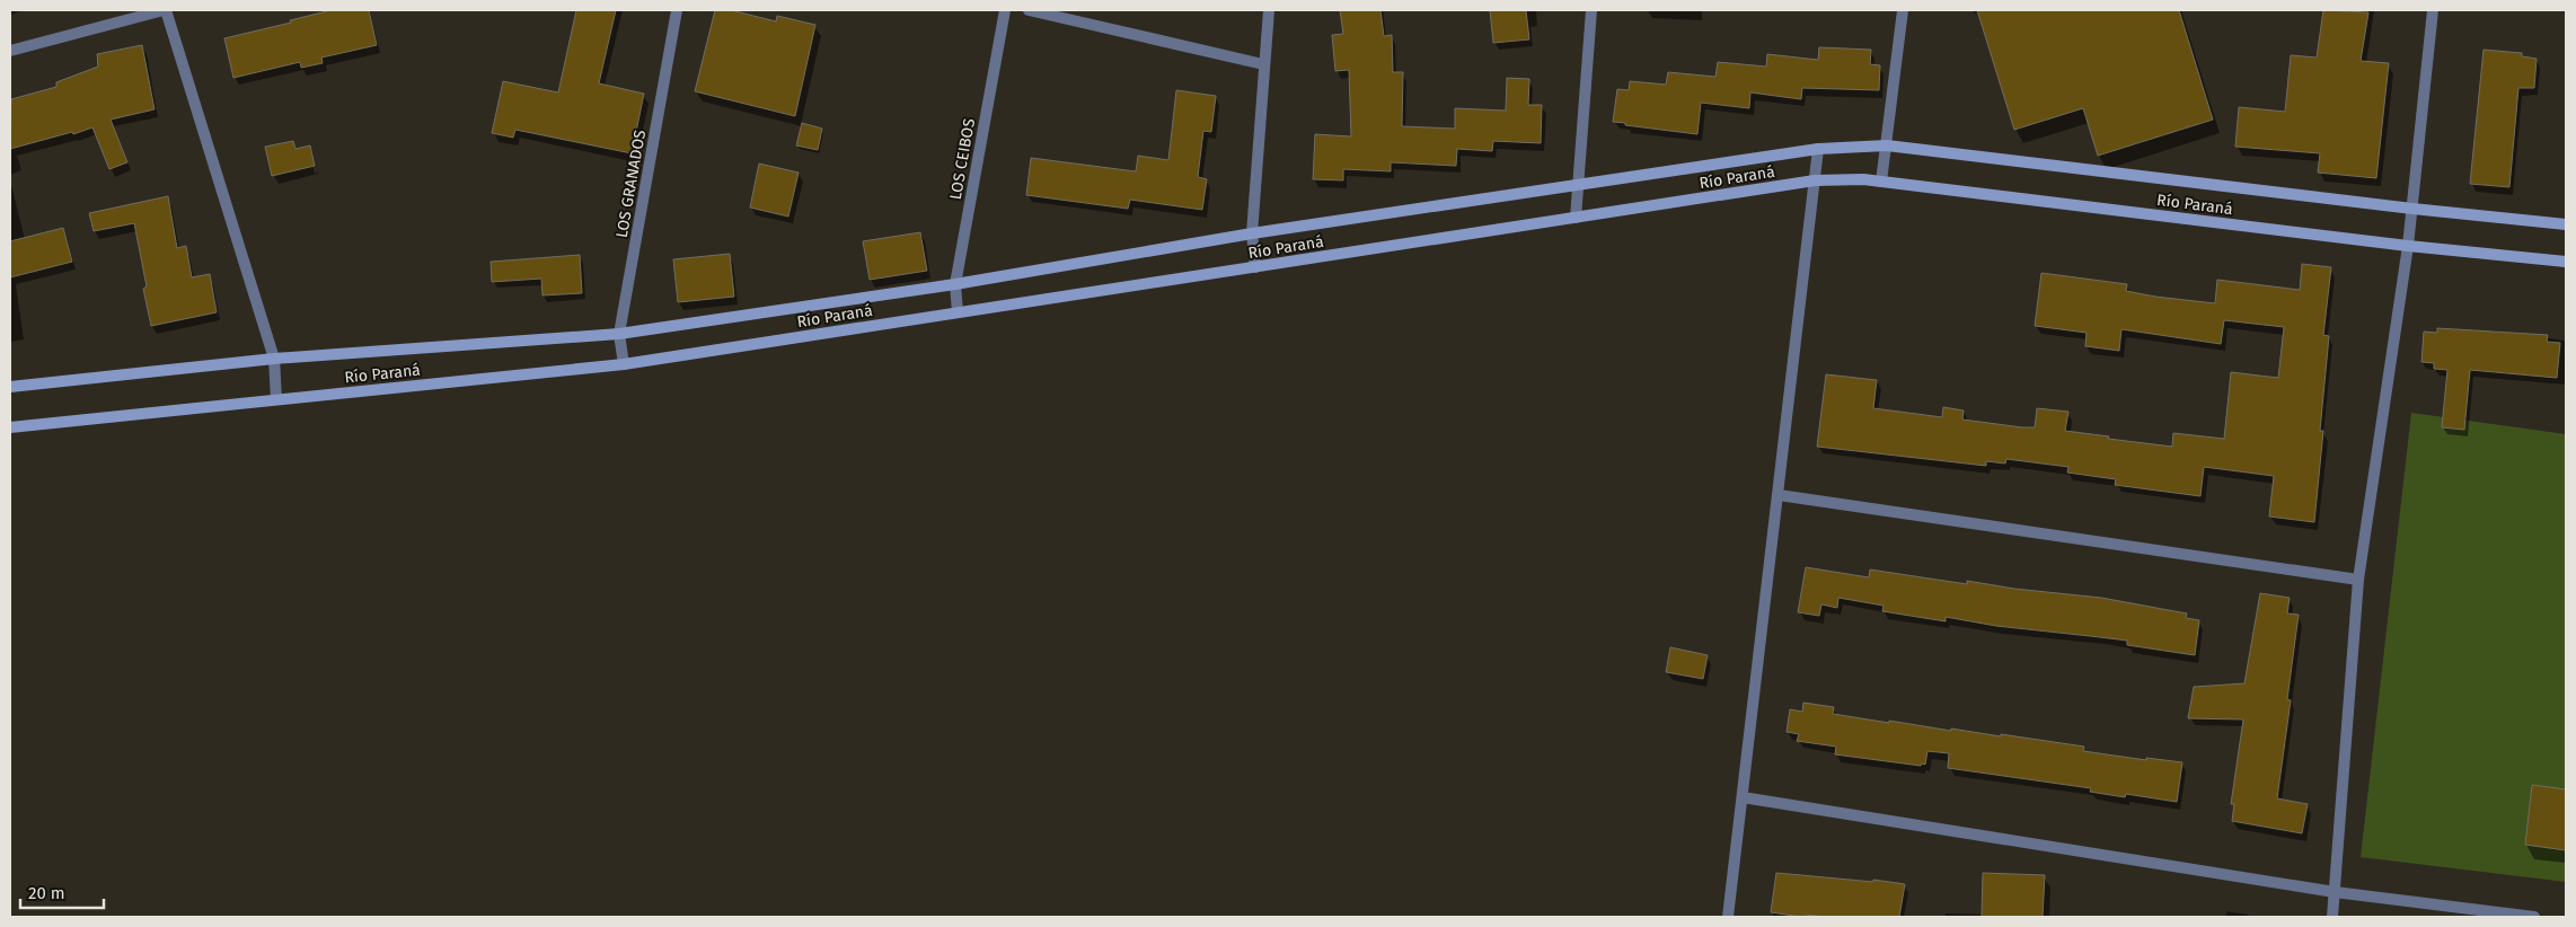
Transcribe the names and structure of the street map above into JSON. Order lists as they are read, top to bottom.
{
  "streets": {
    "street": ["LOS CEIBOS", "Río Paraná", "LOS GRANADOS"]
  },
  "crossings": [
    ["LOS CEIBOS", "Río Paraná"],
    ["Río Paraná", "LOS GRANADOS"]
  ],
  "scale_bar": "20 m"
}
